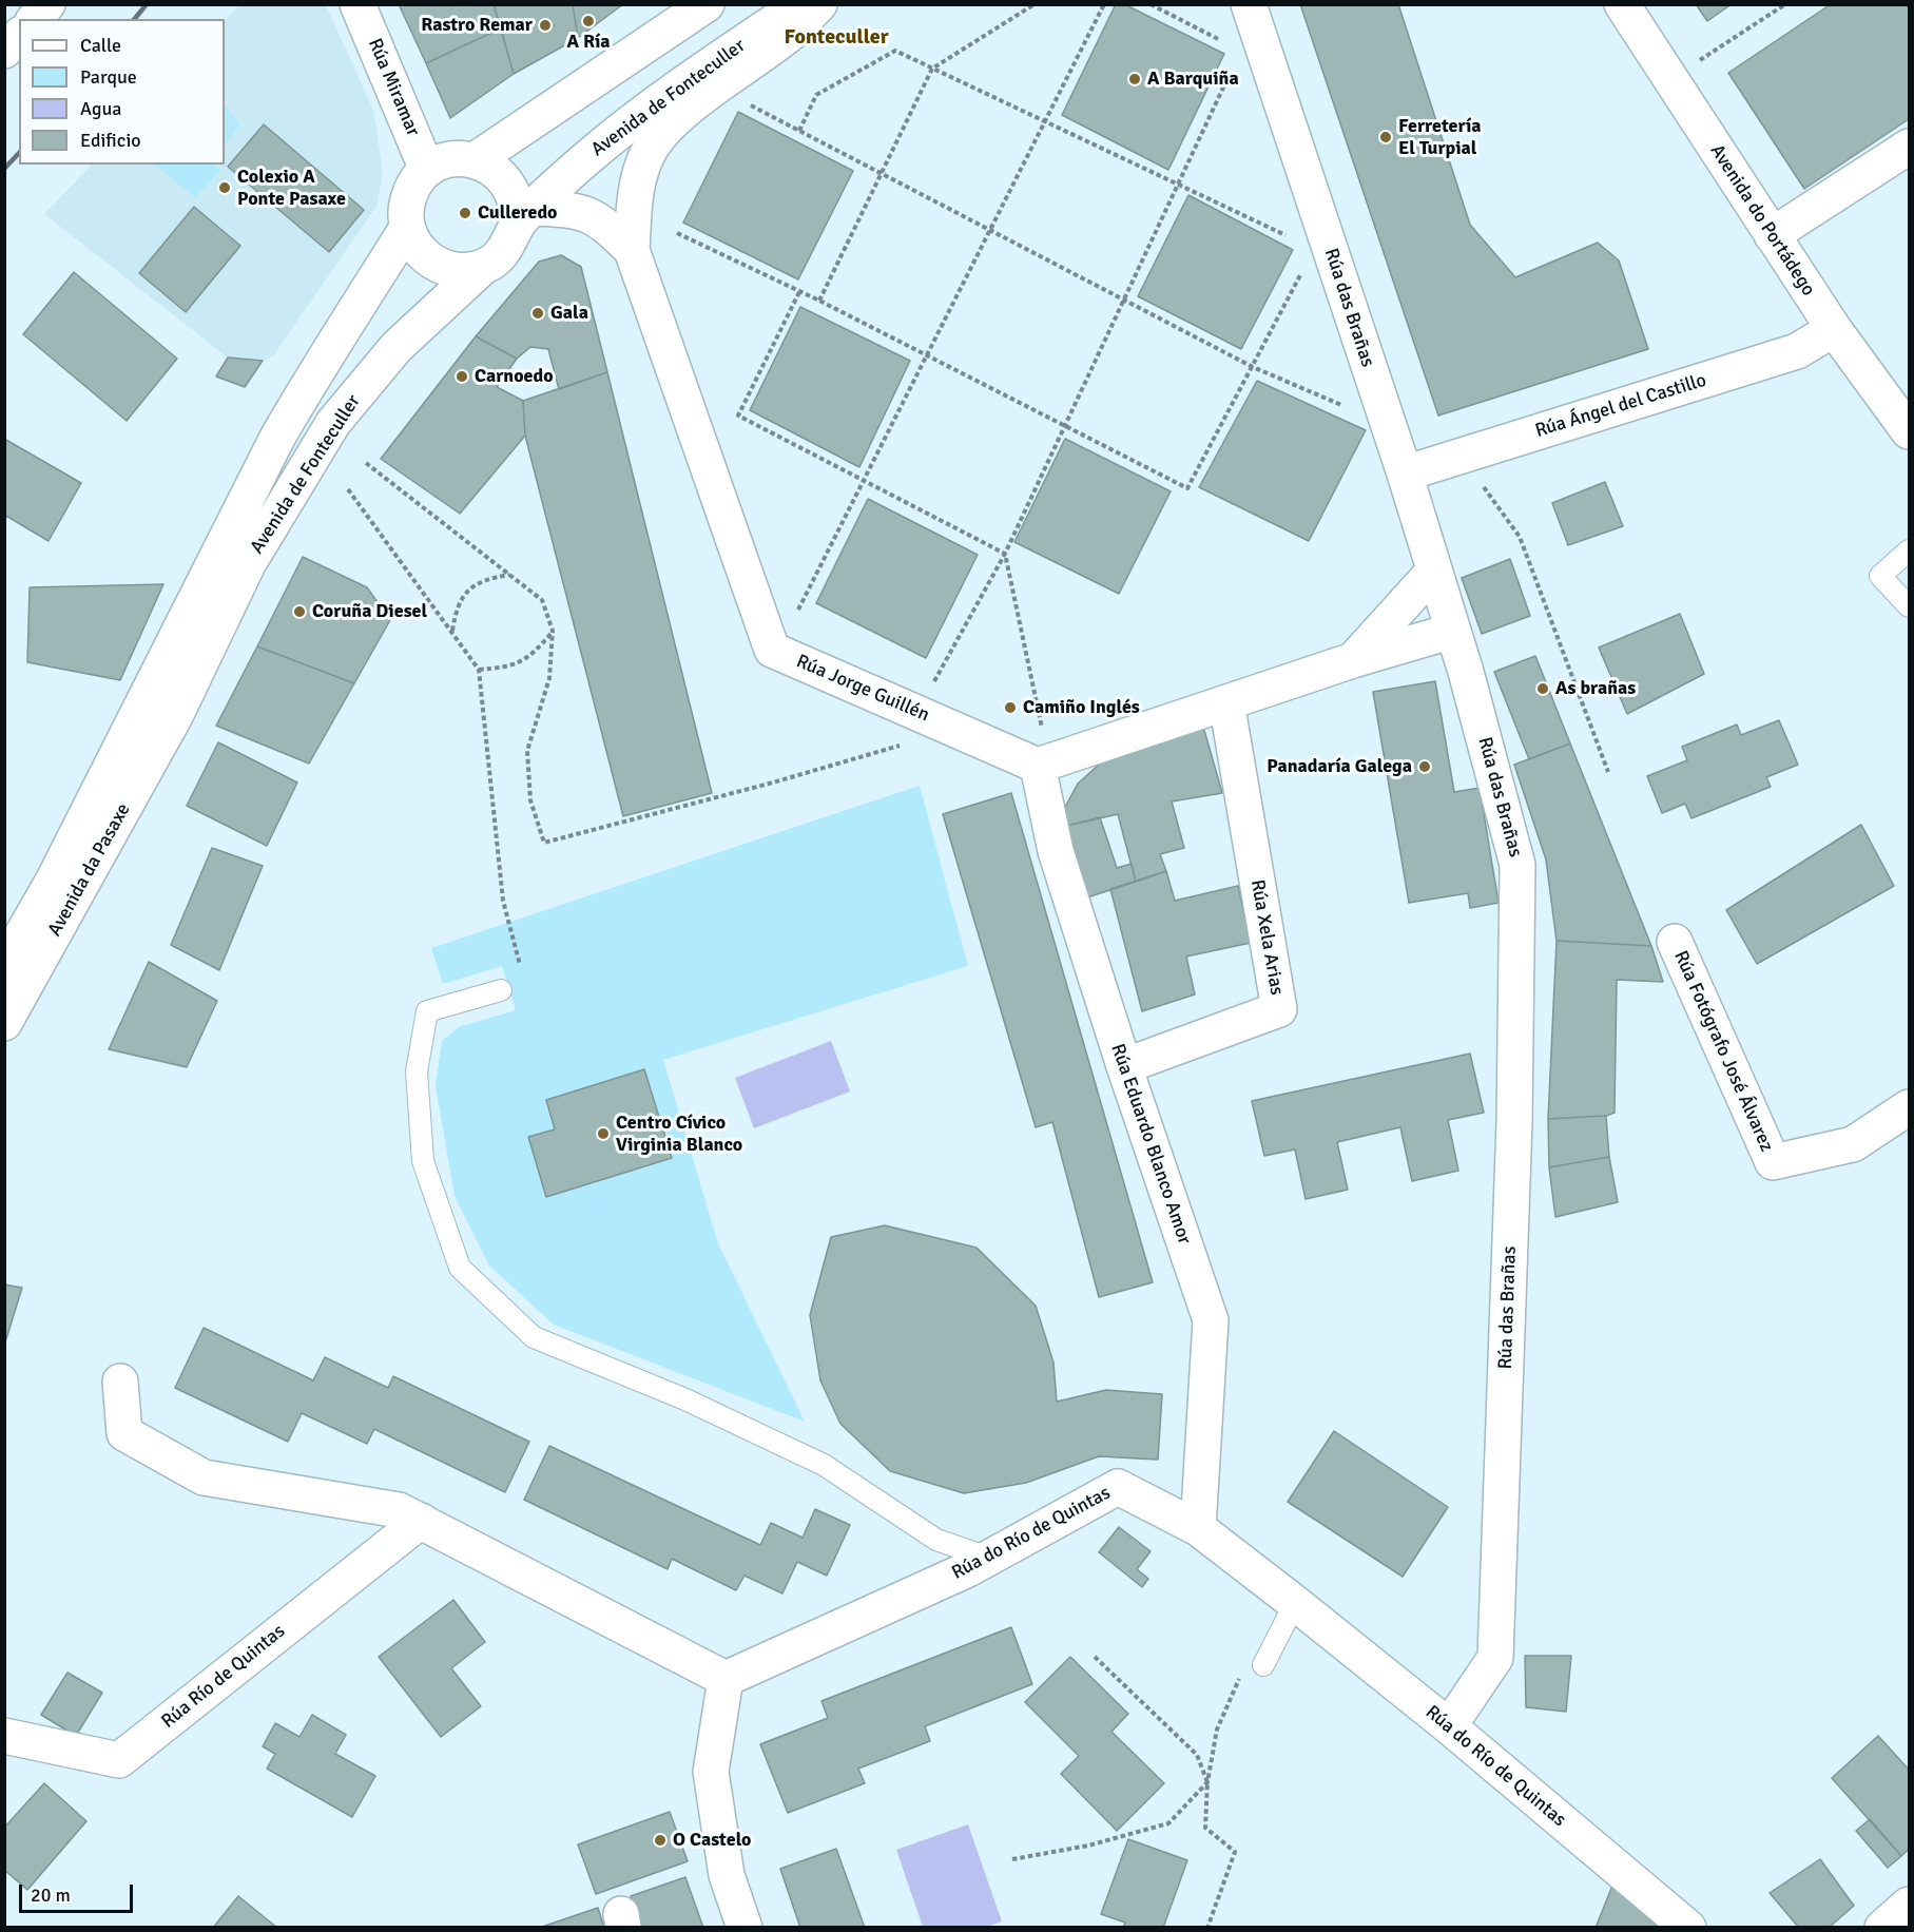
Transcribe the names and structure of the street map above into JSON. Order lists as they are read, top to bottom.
{
  "streets": {
    "main road": [
      "Rúa Miramar",
      "Avenida de Fonteculler",
      "Avenida do Portádego",
      "Rúa das Brañas",
      "Rúa Ángel del Castillo",
      "Rúa Jorge Guillén",
      "Avenida da Pasaxe",
      "Rúa Xela Arias",
      "Rúa Fotógrafo José Álvarez",
      "Rúa Eduardo Blanco Amor",
      "Rúa do Río de Quintas",
      "Rúa Río de Quintas"
    ]
  },
  "crossings": [
    ["Rúa Miramar", "Avenida de Fonteculler"],
    ["Rúa Miramar", "Rúa Jorge Guillén"],
    ["Avenida de Fonteculler", "Rúa Jorge Guillén"],
    ["Avenida de Fonteculler", "Avenida da Pasaxe"],
    ["Avenida do Portádego", "Rúa Ángel del Castillo"],
    ["Rúa das Brañas", "Rúa Ángel del Castillo"],
    ["Rúa das Brañas", "Rúa do Río de Quintas"],
    ["Rúa Jorge Guillén", "Rúa Eduardo Blanco Amor"],
    ["Rúa Xela Arias", "Rúa Eduardo Blanco Amor"],
    ["Rúa Eduardo Blanco Amor", "Rúa do Río de Quintas"]
  ],
  "districts": ["Fonteculler"],
  "places": [
    "A Ría",
    "Rastro Remar",
    "A Barquiña",
    "Ferretería El Turpial",
    "Colexio A Ponte Pasaxe",
    "Culleredo",
    "Gala",
    "Carnoedo",
    "Coruña Diesel",
    "As brañas",
    "Camiño Inglés",
    "Panadaría Galega",
    "Centro Cívico Virginia Blanco",
    "O Castelo"
  ],
  "legend": [
    "Calle",
    "Parque",
    "Agua",
    "Edificio"
  ],
  "scale_bar": "20 m"
}
